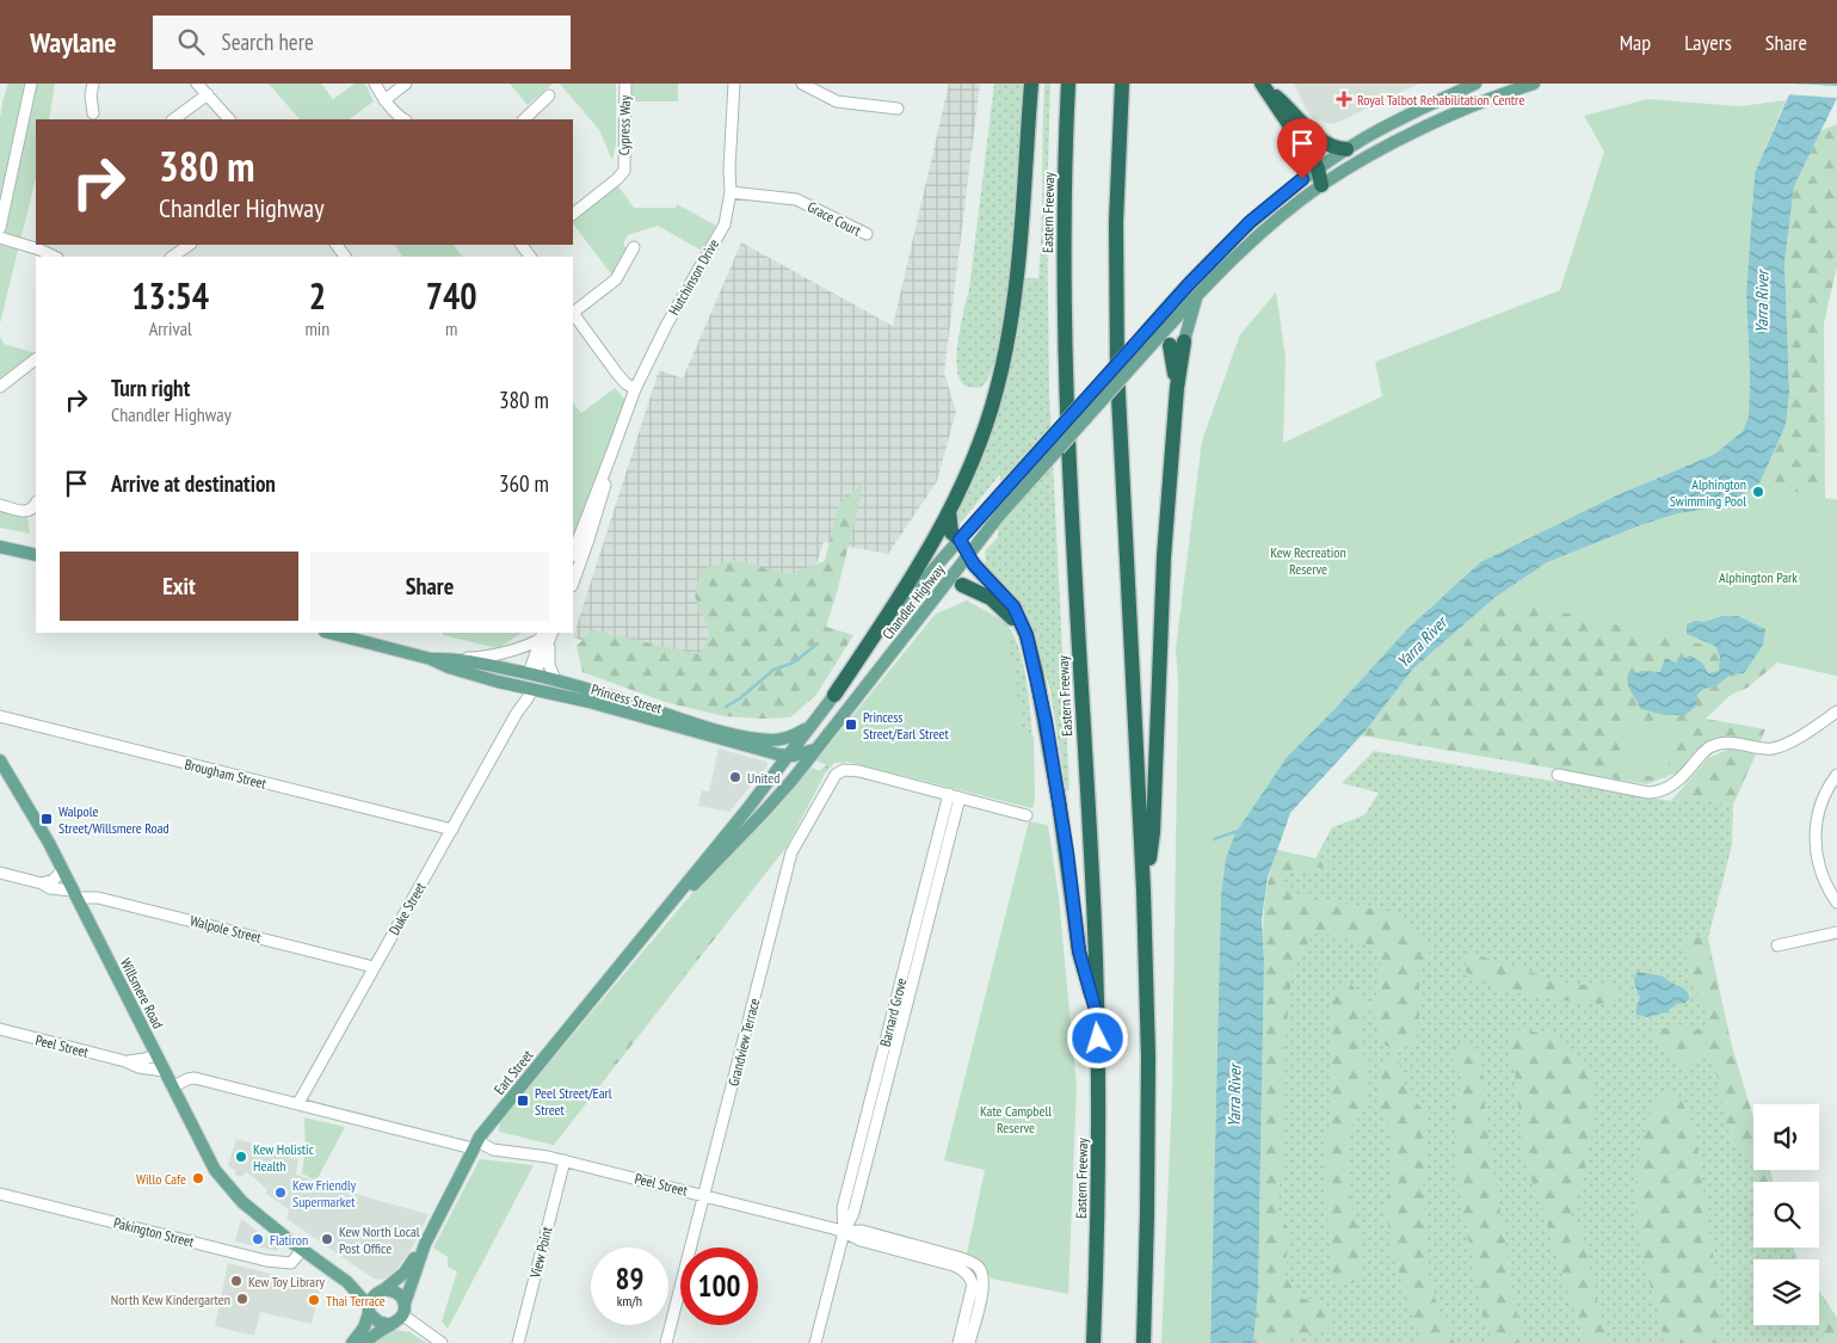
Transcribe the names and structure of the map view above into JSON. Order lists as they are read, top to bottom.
{
  "streets": {
    "highway": ["Eastern Freeway"],
    "main road": [
      "Chandler Highway",
      "Princess Street",
      "Willsmere Road",
      "Earl Street"
    ],
    "street": [
      "Cypress Way",
      "Grace Court",
      "Hutchinson Drive",
      "Brougham Street",
      "Duke Street",
      "Walpole Street",
      "Barnard Grove",
      "Grandview Terrace",
      "Peel Street",
      "Pakington Street",
      "View Point"
    ]
  },
  "crossings": [
    ["Grace Court", "Hutchinson Drive"],
    ["Chandler Highway", "Princess Street"],
    ["Chandler Highway", "Earl Street"],
    ["Princess Street", "Duke Street"],
    ["Princess Street", "Earl Street"],
    ["Brougham Street", "Duke Street"],
    ["Duke Street", "Walpole Street"],
    ["Duke Street", "Peel Street"],
    ["Walpole Street", "Willsmere Road"],
    ["Willsmere Road", "Peel Street"],
    ["Willsmere Road", "Earl Street"],
    ["Willsmere Road", "Pakington Street"],
    ["Barnard Grove", "Grandview Terrace"],
    ["Barnard Grove", "Peel Street"],
    ["Grandview Terrace", "Peel Street"],
    ["Peel Street", "Earl Street"],
    ["Peel Street", "View Point"]
  ],
  "water": ["Yarra River"],
  "parks": ["Kew Recreation Reserve", "Alphington Park", "Kate Campbell Reserve"],
  "places": {
    "health": ["Royal Talbot Rehabilitation Centre"],
    "other": [
      "Alphington Swimming Pool",
      "United",
      "Kew Holistic Health",
      "Willo Cafe",
      "Kew Friendly Supermarket",
      "Flatiron",
      "Kew North Local Post Office",
      "Kew Toy Library",
      "North Kew Kindergarten",
      "Thai Terrace"
    ],
    "transit": ["Princess Street/Earl Street", "Walpole Street/Willsmere Road", "Peel Street/Earl Street"]
  },
  "page": {
    "header": "Waylane",
    "search": "Search here",
    "nav": ["Map", "Layers", "Share"],
    "turn": ["380 m", "Chandler Highway"],
    "eta": [
      "13:54",
      "Arrival",
      "2",
      "min",
      "740",
      "m"
    ],
    "list": [
      {
        "name": "Turn right",
        "note": "Chandler Highway",
        "value": "380 m"
      },
      {
        "name": "Arrive at destination",
        "value": "360 m"
      }
    ],
    "buttons": ["Exit", "Share"],
    "speed": "89 km/h",
    "limit": "100"
  }
}
